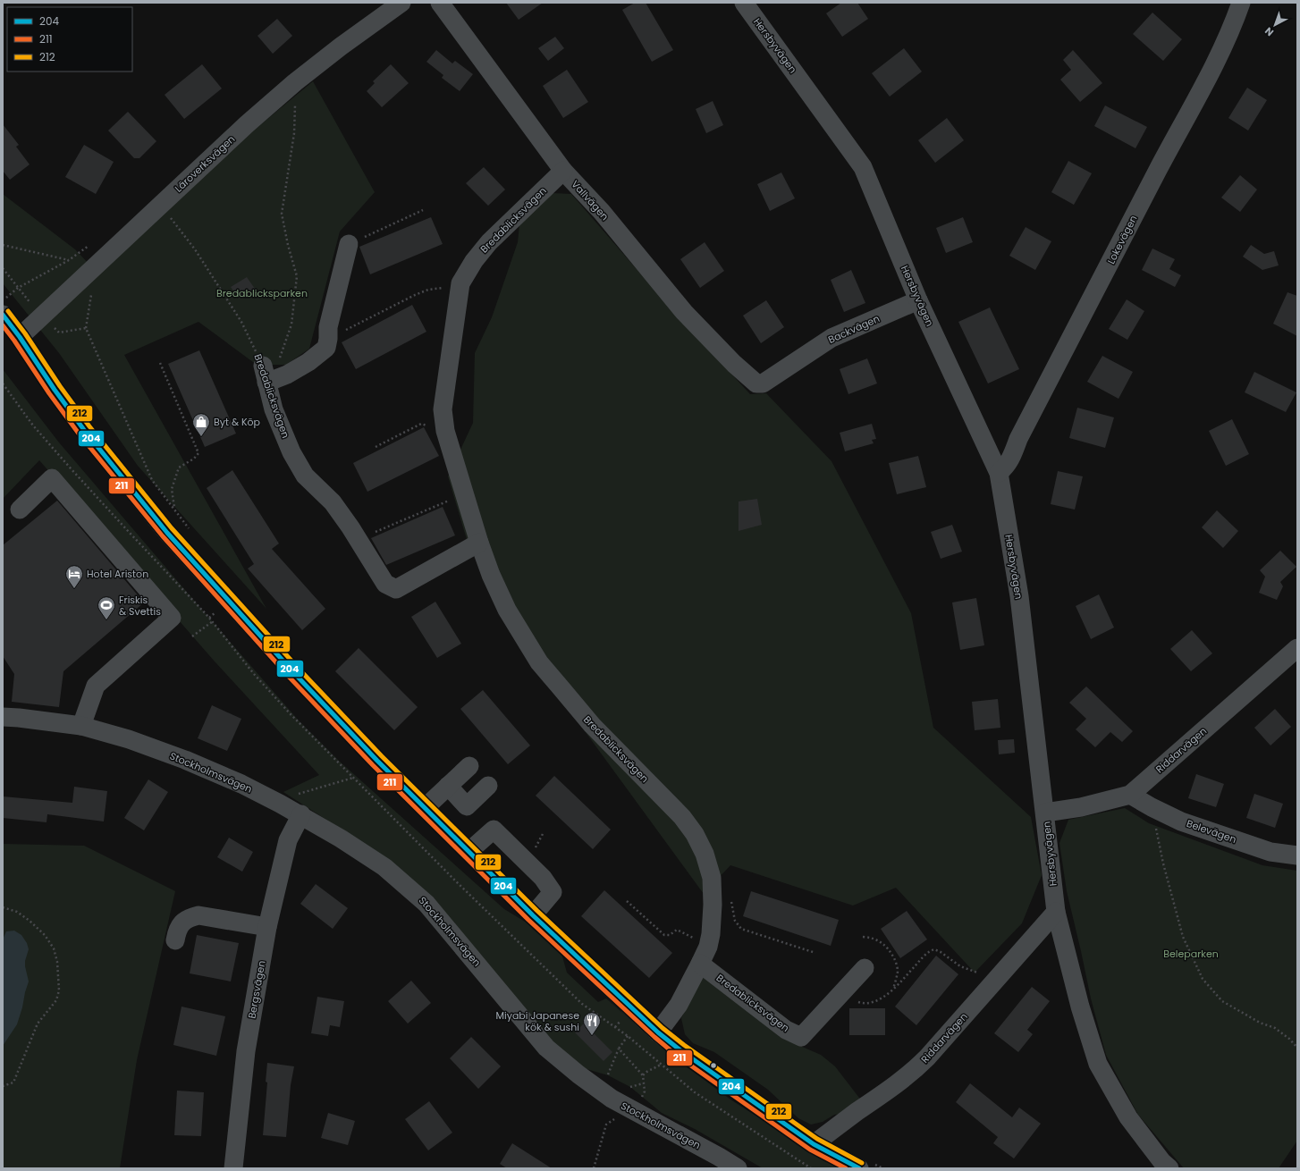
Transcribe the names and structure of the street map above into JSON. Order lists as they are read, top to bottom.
{
  "streets": {
    "street": [
      "Hersbyvägen",
      "Läroverksvägen",
      "Vallvägen",
      "Bredablicksvägen",
      "Lokevägen",
      "Backvägen",
      "Riddarvägen",
      "Stockholmsvägen",
      "Belevägen",
      "Bergsvägen"
    ]
  },
  "crossings": [
    ["Hersbyvägen", "Lokevägen"],
    ["Hersbyvägen", "Backvägen"],
    ["Hersbyvägen", "Riddarvägen"],
    ["Läroverksvägen", "Bredablicksvägen"],
    ["Vallvägen", "Bredablicksvägen"],
    ["Vallvägen", "Backvägen"],
    ["Riddarvägen", "Belevägen"],
    ["Stockholmsvägen", "Bergsvägen"]
  ],
  "parks": ["Bredablicksparken", "Beleparken"],
  "places": {
    "shop": ["Byt & Köp"],
    "hotel": ["Hotel Ariston"],
    "sports": ["Friskis & Svettis"],
    "restaurant": ["Miyabi Japanese kök & sushi"]
  },
  "lines": ["transit line 212", "transit line 204", "transit line 211"],
  "legend": ["204", "211", "212"],
  "north": "bottom left"
}
